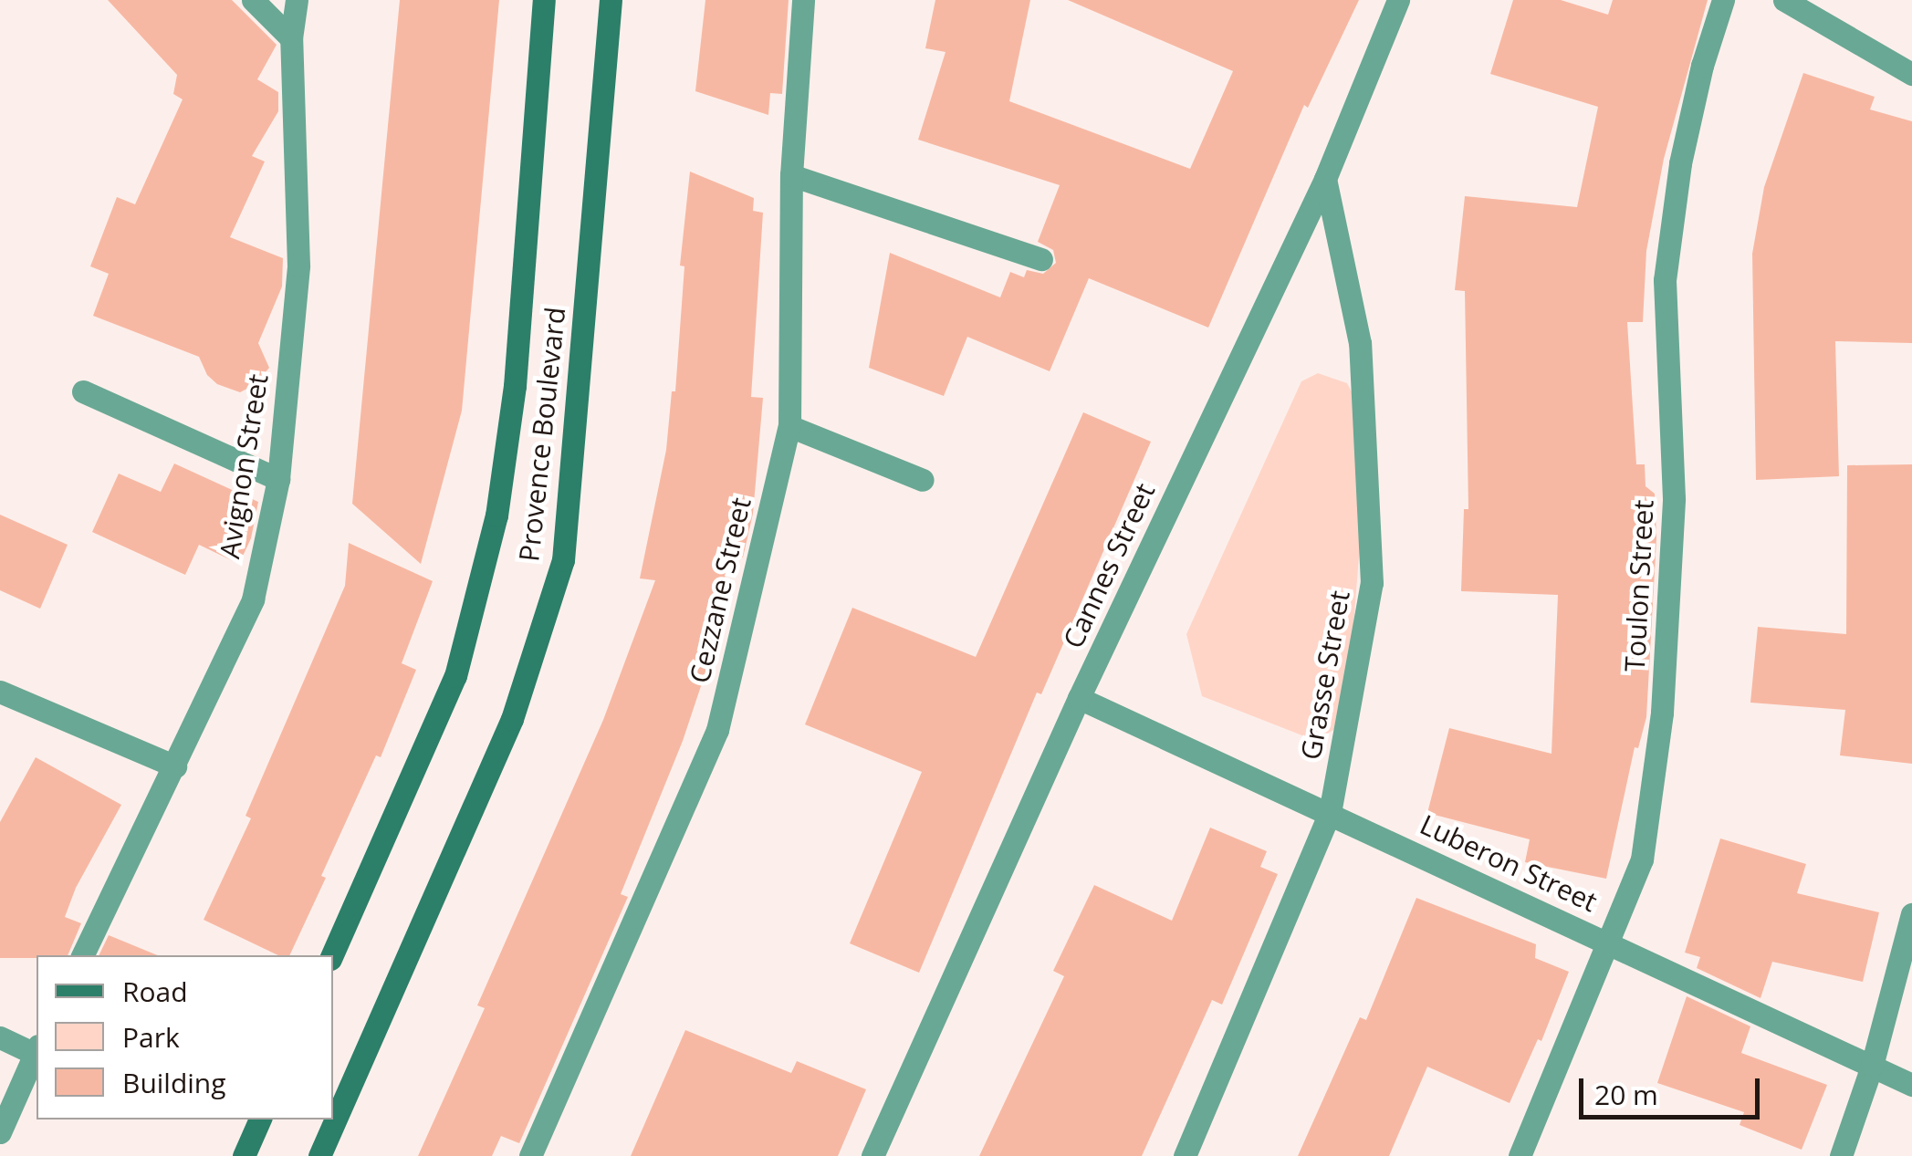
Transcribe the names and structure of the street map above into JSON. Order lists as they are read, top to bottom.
{
  "streets": {
    "street": [
      "Provence Boulevard",
      "Avignon Street",
      "Cannes Street",
      "Toulon Street",
      "Cezzane Street",
      "Grasse Street",
      "Luberon Street"
    ]
  },
  "crossings": [
    ["Cannes Street", "Grasse Street"],
    ["Cannes Street", "Luberon Street"],
    ["Toulon Street", "Luberon Street"],
    ["Grasse Street", "Luberon Street"]
  ],
  "legend": ["Road", "Park", "Building"],
  "scale_bar": "20 m"
}
